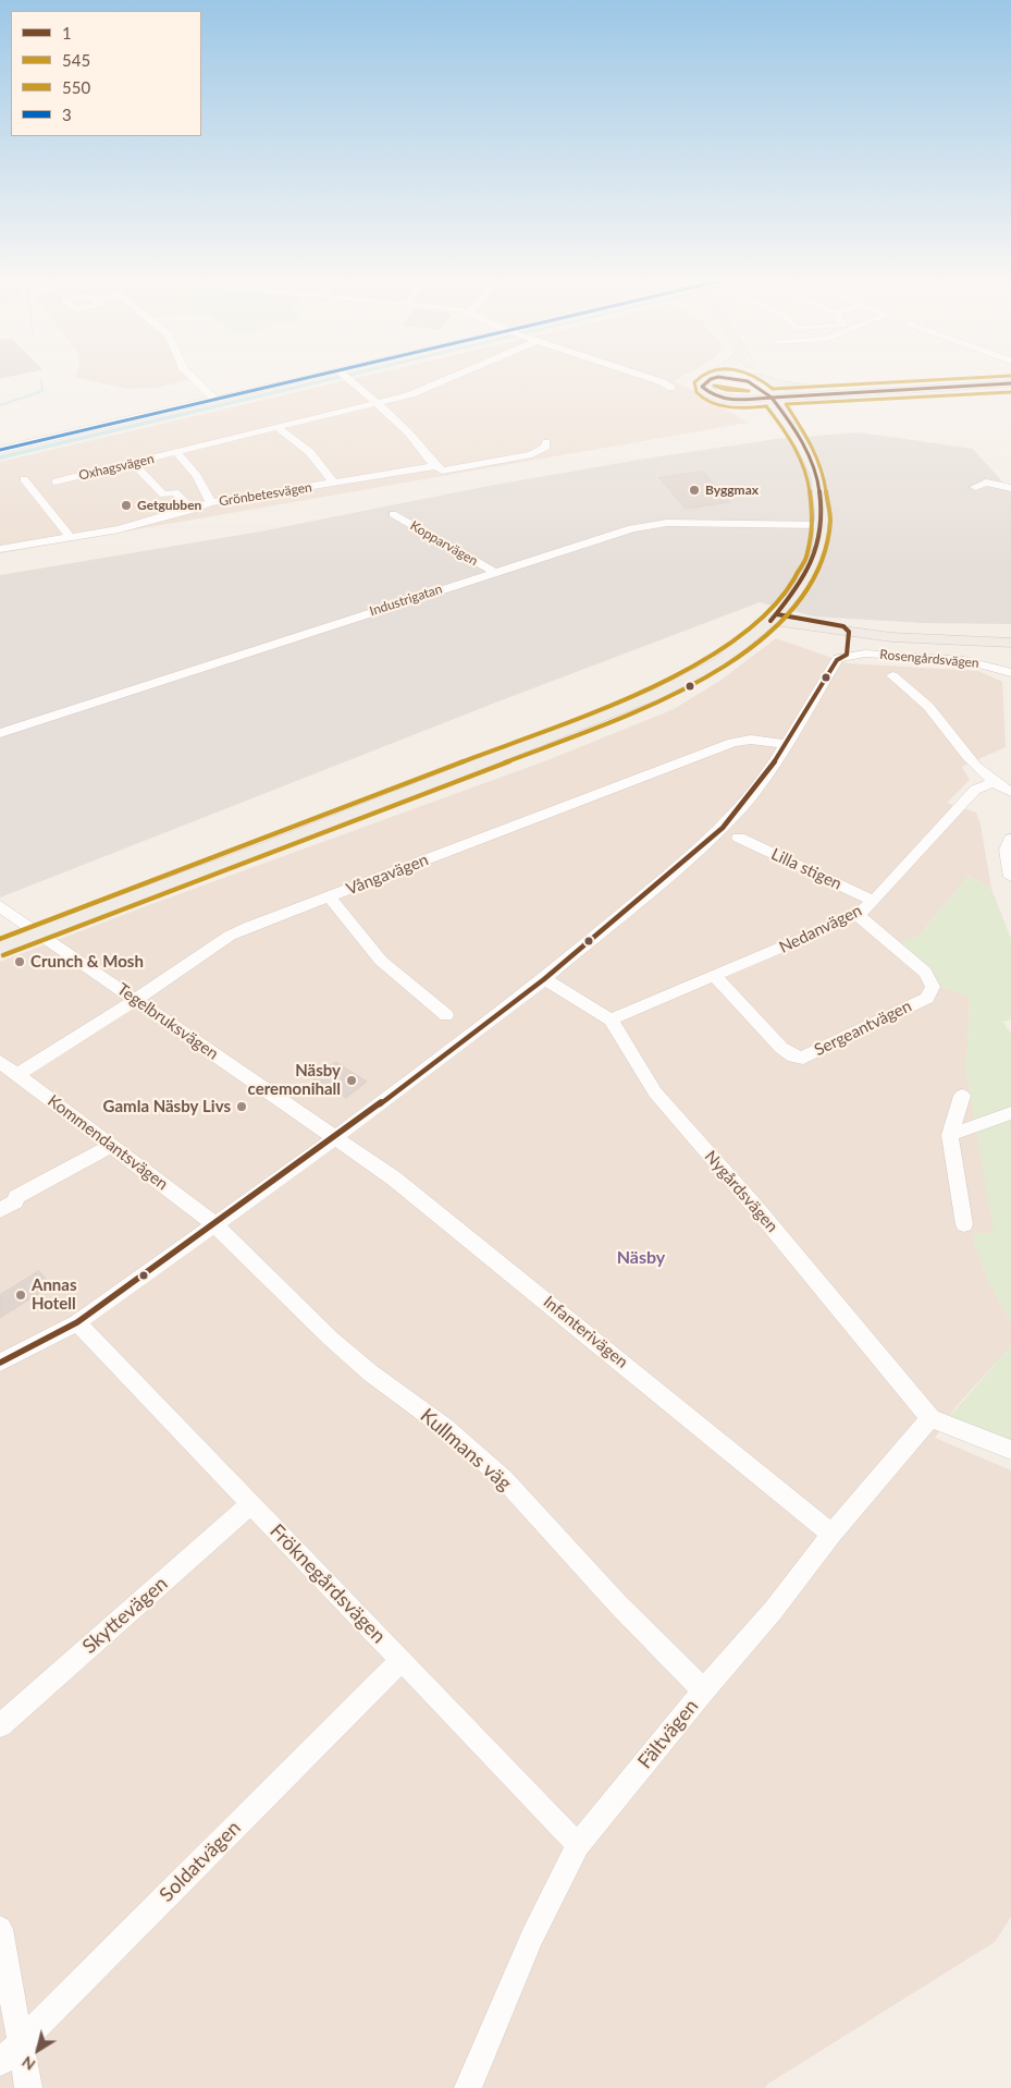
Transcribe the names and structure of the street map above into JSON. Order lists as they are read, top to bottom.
{
  "streets": {
    "street": [
      "Oxhagsvägen",
      "Grönbetesvägen",
      "Kopparvägen",
      "Industrigatan",
      "Rosengårdsvägen",
      "Lilla stigen",
      "Vångavägen",
      "Nedanvägen",
      "Tegelbruksvägen",
      "Sergeantvägen",
      "Kommendantsvägen",
      "Nygårdsvägen",
      "Infanterivägen",
      "Kullmans väg",
      "Fröknegårdsvägen",
      "Skyttevägen",
      "Fältvägen",
      "Soldatvägen"
    ]
  },
  "crossings": [
    ["Oxhagsvägen", "Grönbetesvägen"],
    ["Kopparvägen", "Industrigatan"],
    ["Rosengårdsvägen", "Vångavägen"],
    ["Lilla stigen", "Nedanvägen"],
    ["Vångavägen", "Tegelbruksvägen"],
    ["Vångavägen", "Kommendantsvägen"],
    ["Nedanvägen", "Sergeantvägen"],
    ["Nedanvägen", "Nygårdsvägen"],
    ["Tegelbruksvägen", "Infanterivägen"],
    ["Kommendantsvägen", "Kullmans väg"],
    ["Nygårdsvägen", "Fältvägen"],
    ["Infanterivägen", "Fältvägen"],
    ["Kullmans väg", "Fältvägen"],
    ["Fröknegårdsvägen", "Skyttevägen"],
    ["Fröknegårdsvägen", "Fältvägen"],
    ["Fröknegårdsvägen", "Soldatvägen"]
  ],
  "districts": ["Näsby"],
  "places": [
    "Byggmax",
    "Getgubben",
    "Crunch & Mosh",
    "Näsby ceremonihall",
    "Gamla Näsby Livs",
    "Annas Hotell"
  ],
  "lines": [
    "transit line 1",
    "transit line 545",
    "transit line 550",
    "transit line 3"
  ],
  "legend": [
    "1",
    "545",
    "550",
    "3"
  ],
  "north": "bottom left"
}
